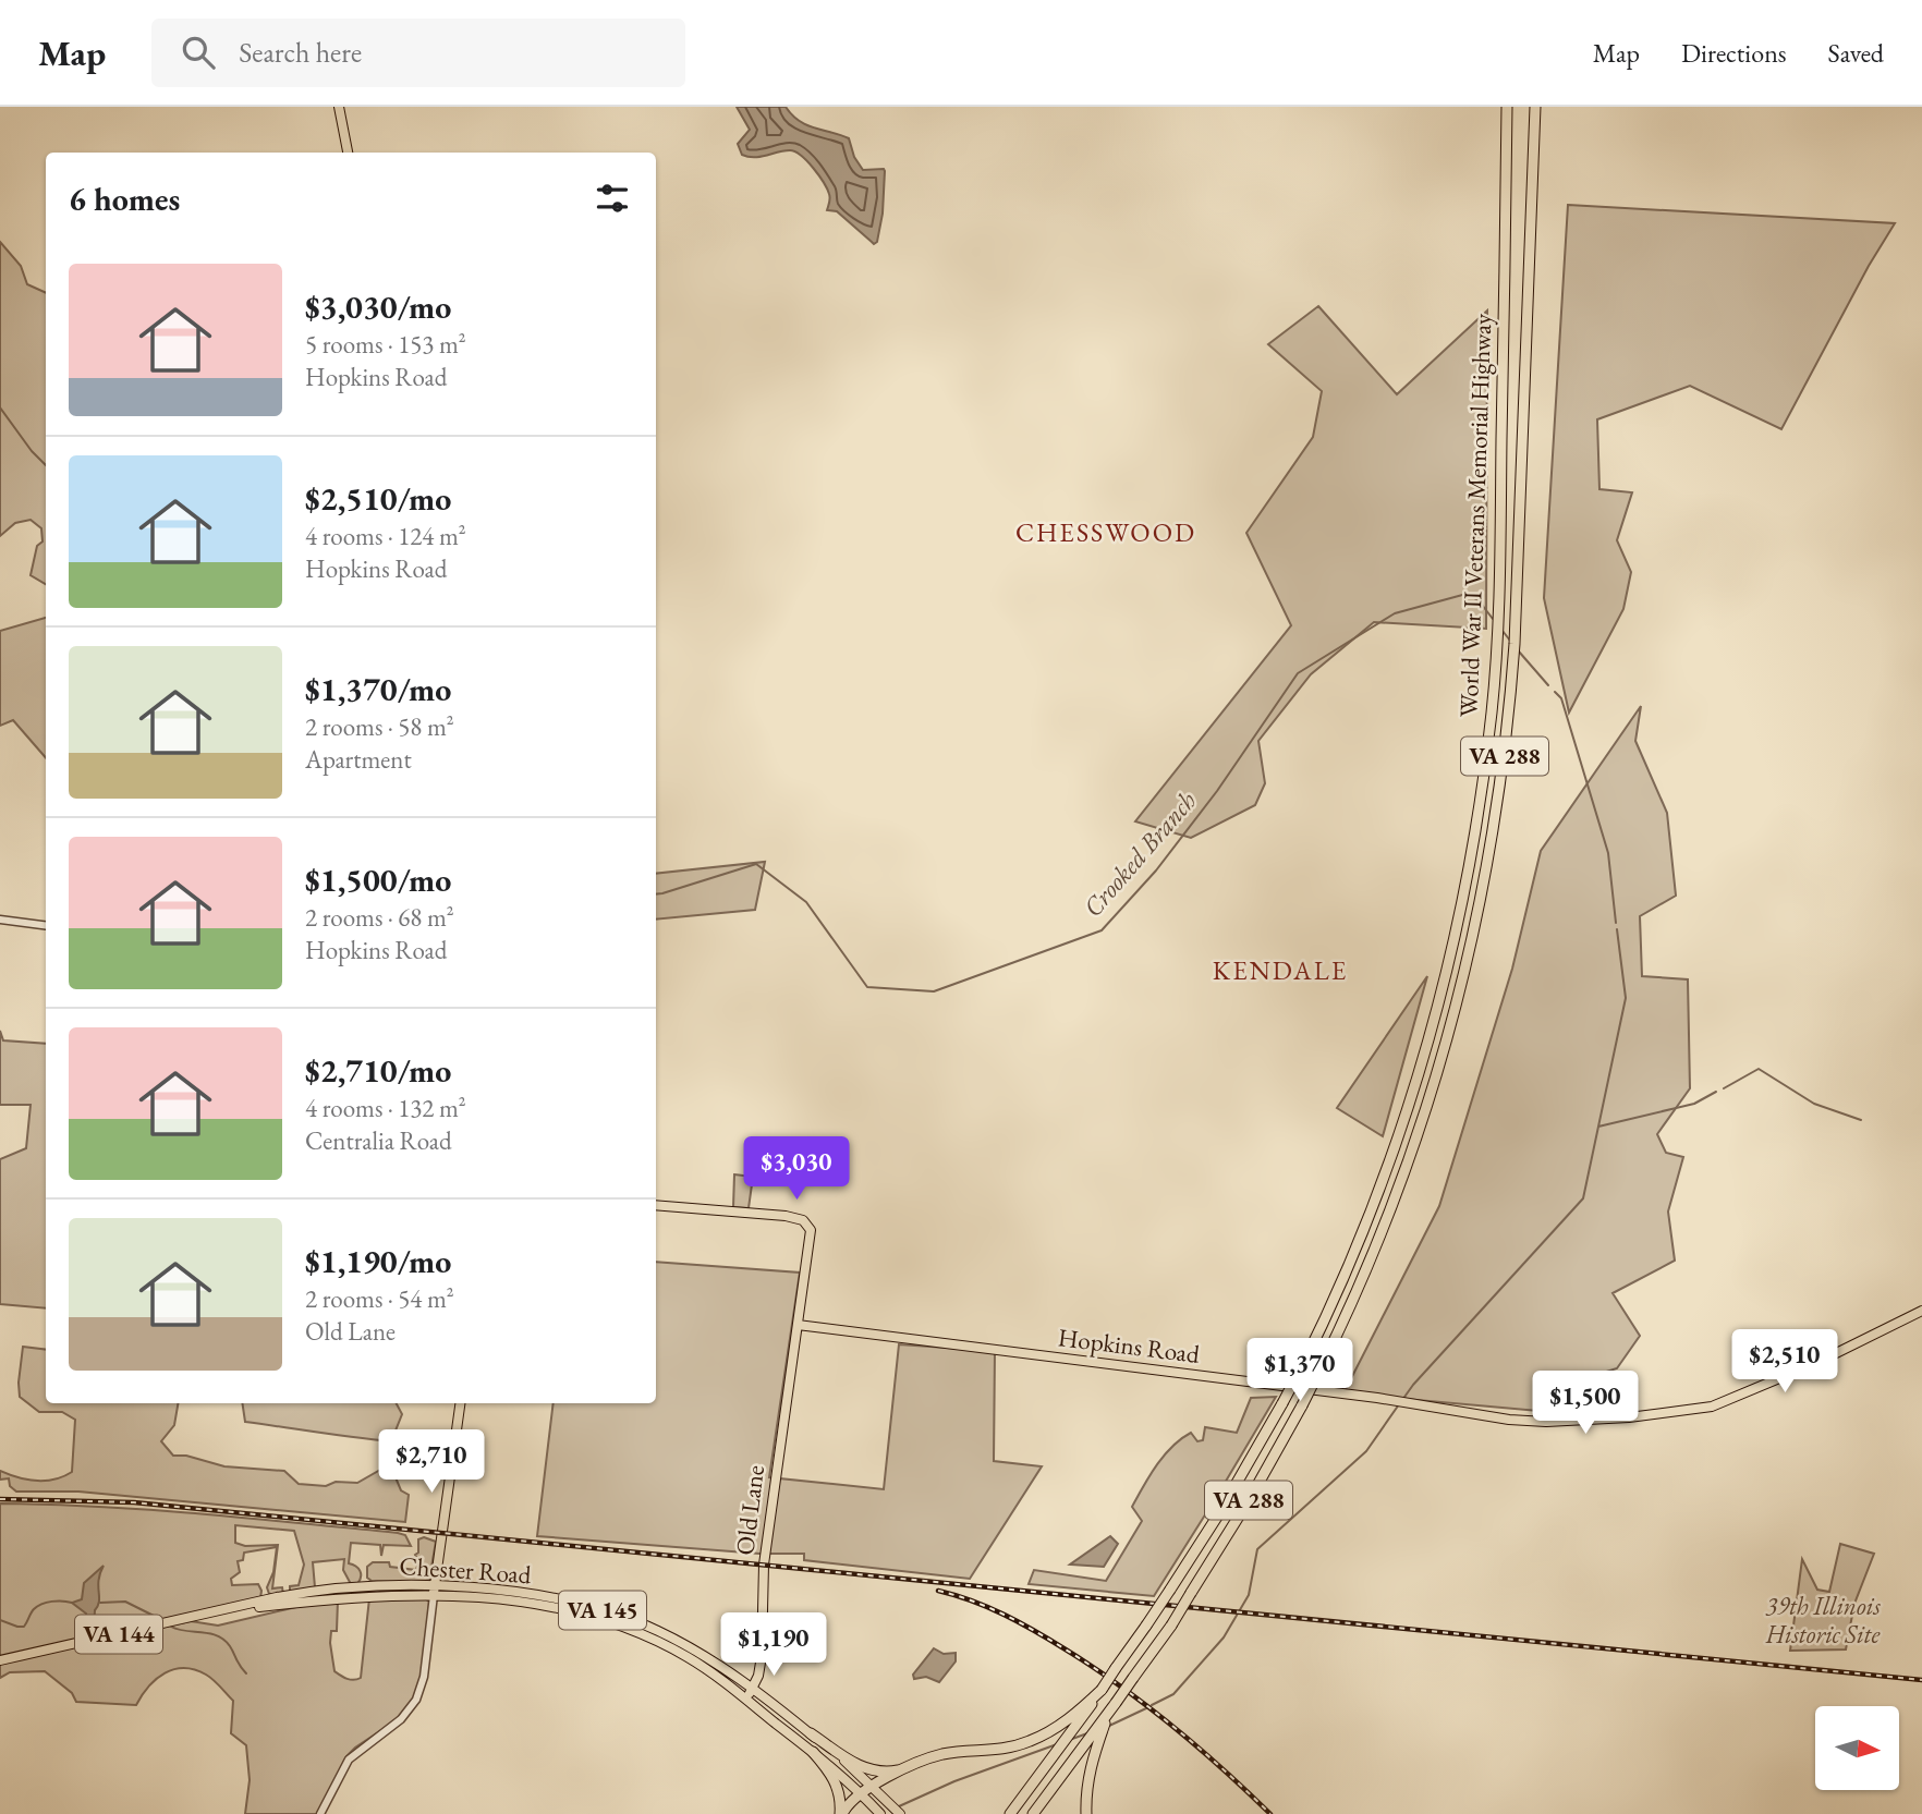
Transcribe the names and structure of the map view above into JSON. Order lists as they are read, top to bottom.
{
  "streets": {
    "highway": ["World War II Veterans Memorial Highway", "VA 288"],
    "main road": [
      "Hopkins Road",
      "Old Lane",
      "Chester Road",
      "VA 145",
      "VA 144"
    ]
  },
  "crossings": [
    ["Hopkins Road", "Old Lane"],
    ["Old Lane", "Chester Road"]
  ],
  "districts": ["CHESSWOOD", "KENDALE"],
  "water": ["Crooked Branch"],
  "parks": ["39th Illinois Historic Site"],
  "north": "right",
  "page": {
    "header": "Map",
    "search": "Search here",
    "nav": ["Map", "Directions", "Saved"],
    "heading": "6 homes",
    "list": [
      {
        "name": "$3,030/mo",
        "note": "5 rooms · 153 m² · Hopkins Road"
      },
      {
        "name": "$2,510/mo",
        "note": "4 rooms · 124 m² · Hopkins Road"
      },
      {
        "name": "$1,370/mo",
        "note": "2 rooms · 58 m² · Apartment"
      },
      {
        "name": "$1,500/mo",
        "note": "2 rooms · 68 m² · Hopkins Road"
      },
      {
        "name": "$2,710/mo",
        "note": "4 rooms · 132 m² · Centralia Road"
      },
      {
        "name": "$1,190/mo",
        "note": "2 rooms · 54 m² · Old Lane"
      }
    ],
    "price": [
      "$3,030",
      "$2,510",
      "$1,370",
      "$1,500",
      "$2,710",
      "$1,190"
    ]
  }
}
